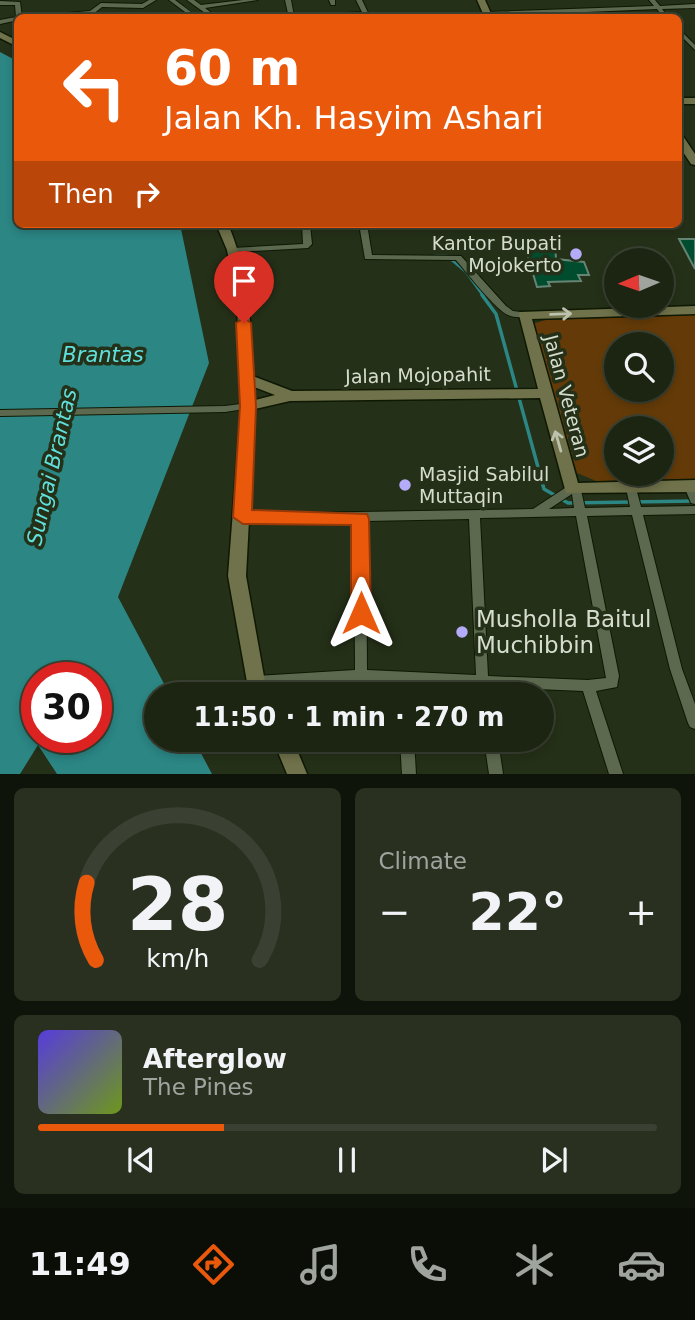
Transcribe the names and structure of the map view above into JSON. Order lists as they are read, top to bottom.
{
  "streets": {
    "street": ["Jalan Mojopahit", "Jalan Veteran"]
  },
  "crossings": [
    ["Jalan Mojopahit", "Jalan Veteran"]
  ],
  "water": ["Brantas", "Sungai Brantas"],
  "places": ["Kantor Bupati Mojokerto", "Masjid Sabilul Muttaqin", "Musholla Baitul Muchibbin"],
  "north": "left",
  "page": {
    "turn": ["60 m", "Jalan Kh. Hasyim Ashari"],
    "then": "Then",
    "limit": "30",
    "trip": "11:50 · 1 min · 270 m",
    "tile": "Climate",
    "heat": ["−", "22°", "+"],
    "song": ["Afterglow", "The Pines"],
    "tabs": "11:49",
    "gauge": ["28", "km/h"]
  }
}
